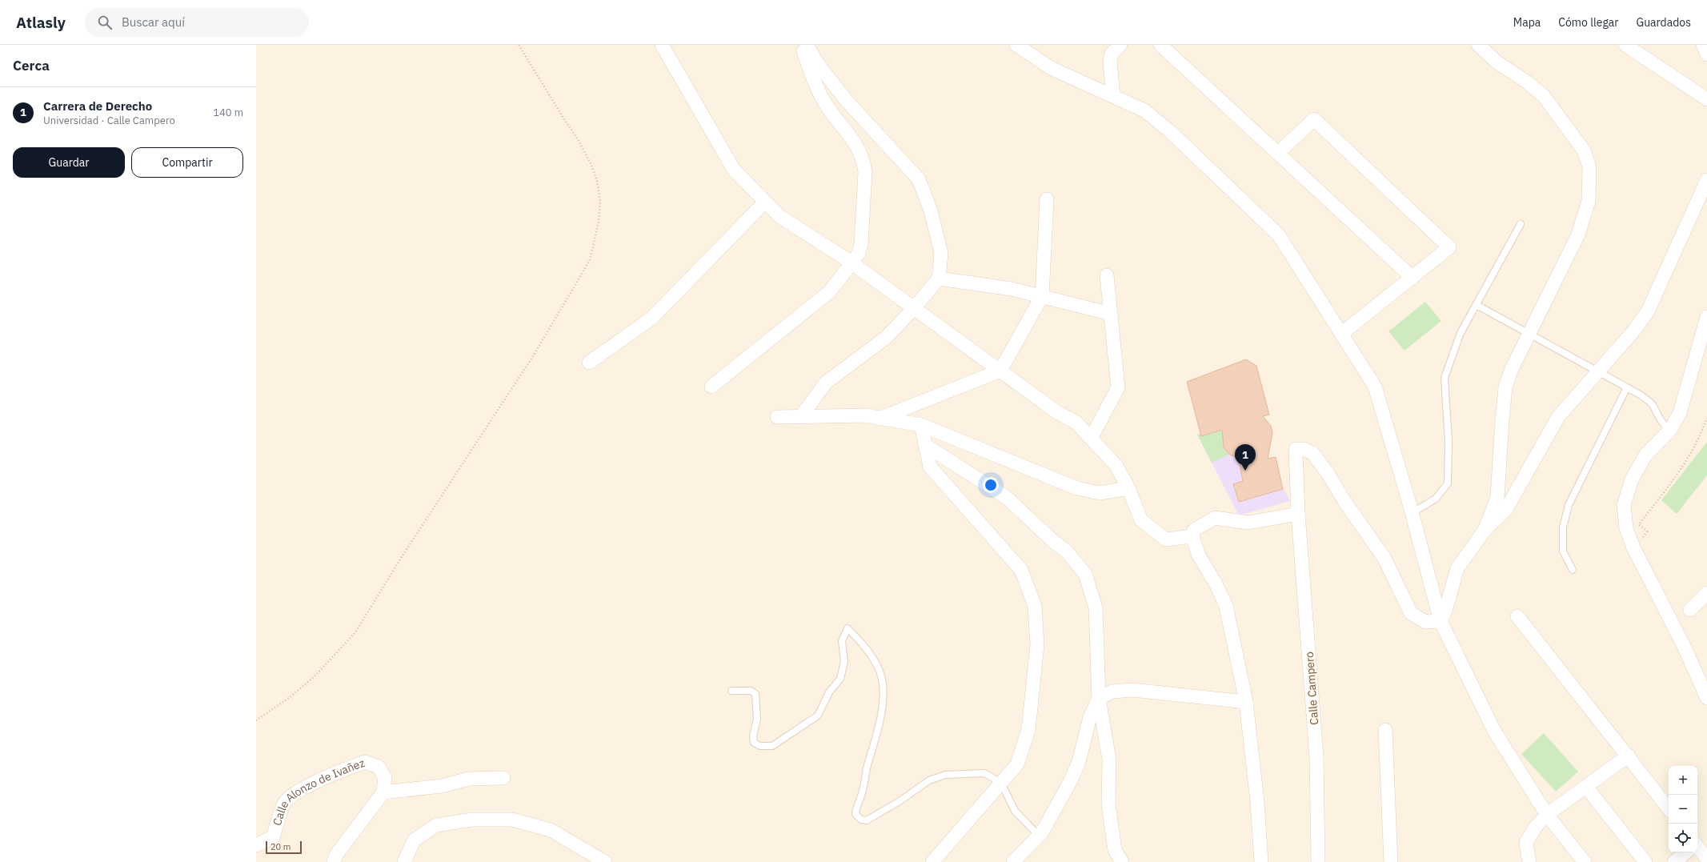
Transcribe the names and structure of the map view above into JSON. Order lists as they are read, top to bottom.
{
  "streets": {
    "street": ["Calle Campero", "Calle Alonzo de Ivañez"]
  },
  "scale_bar": "20 m",
  "page": {
    "header": "Atlasly",
    "search": "Buscar aquí",
    "nav": ["Mapa", "Cómo llegar", "Guardados"],
    "heading": "Cerca",
    "list": [
      {
        "mark": "1",
        "name": "Carrera de Derecho",
        "note": "Universidad · Calle Campero",
        "value": "140 m"
      }
    ],
    "buttons": ["Guardar", "Compartir"],
    "pins": "1",
    "map_buttons": ["+", "−"],
    "scale": "20 m"
  }
}
